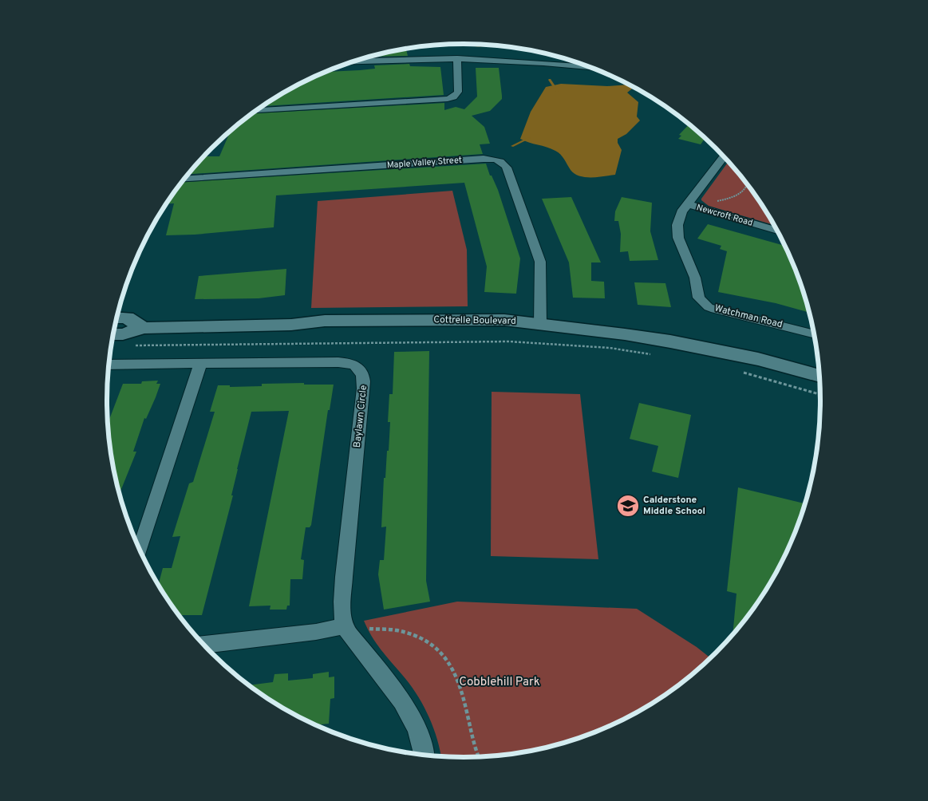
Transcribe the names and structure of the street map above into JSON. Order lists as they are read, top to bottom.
{
  "streets": {
    "main road": ["Cottrelle Boulevard"],
    "street": [
      "Maple Valley Street",
      "Newcroft Road",
      "Watchman Road",
      "Baylawn Circle"
    ]
  },
  "crossings": [
    ["Maple Valley Street", "Cottrelle Boulevard"],
    ["Newcroft Road", "Watchman Road"]
  ],
  "parks": ["Cobblehill Park"],
  "places": {
    "school or university": ["Calderstone Middle School"]
  }
}
